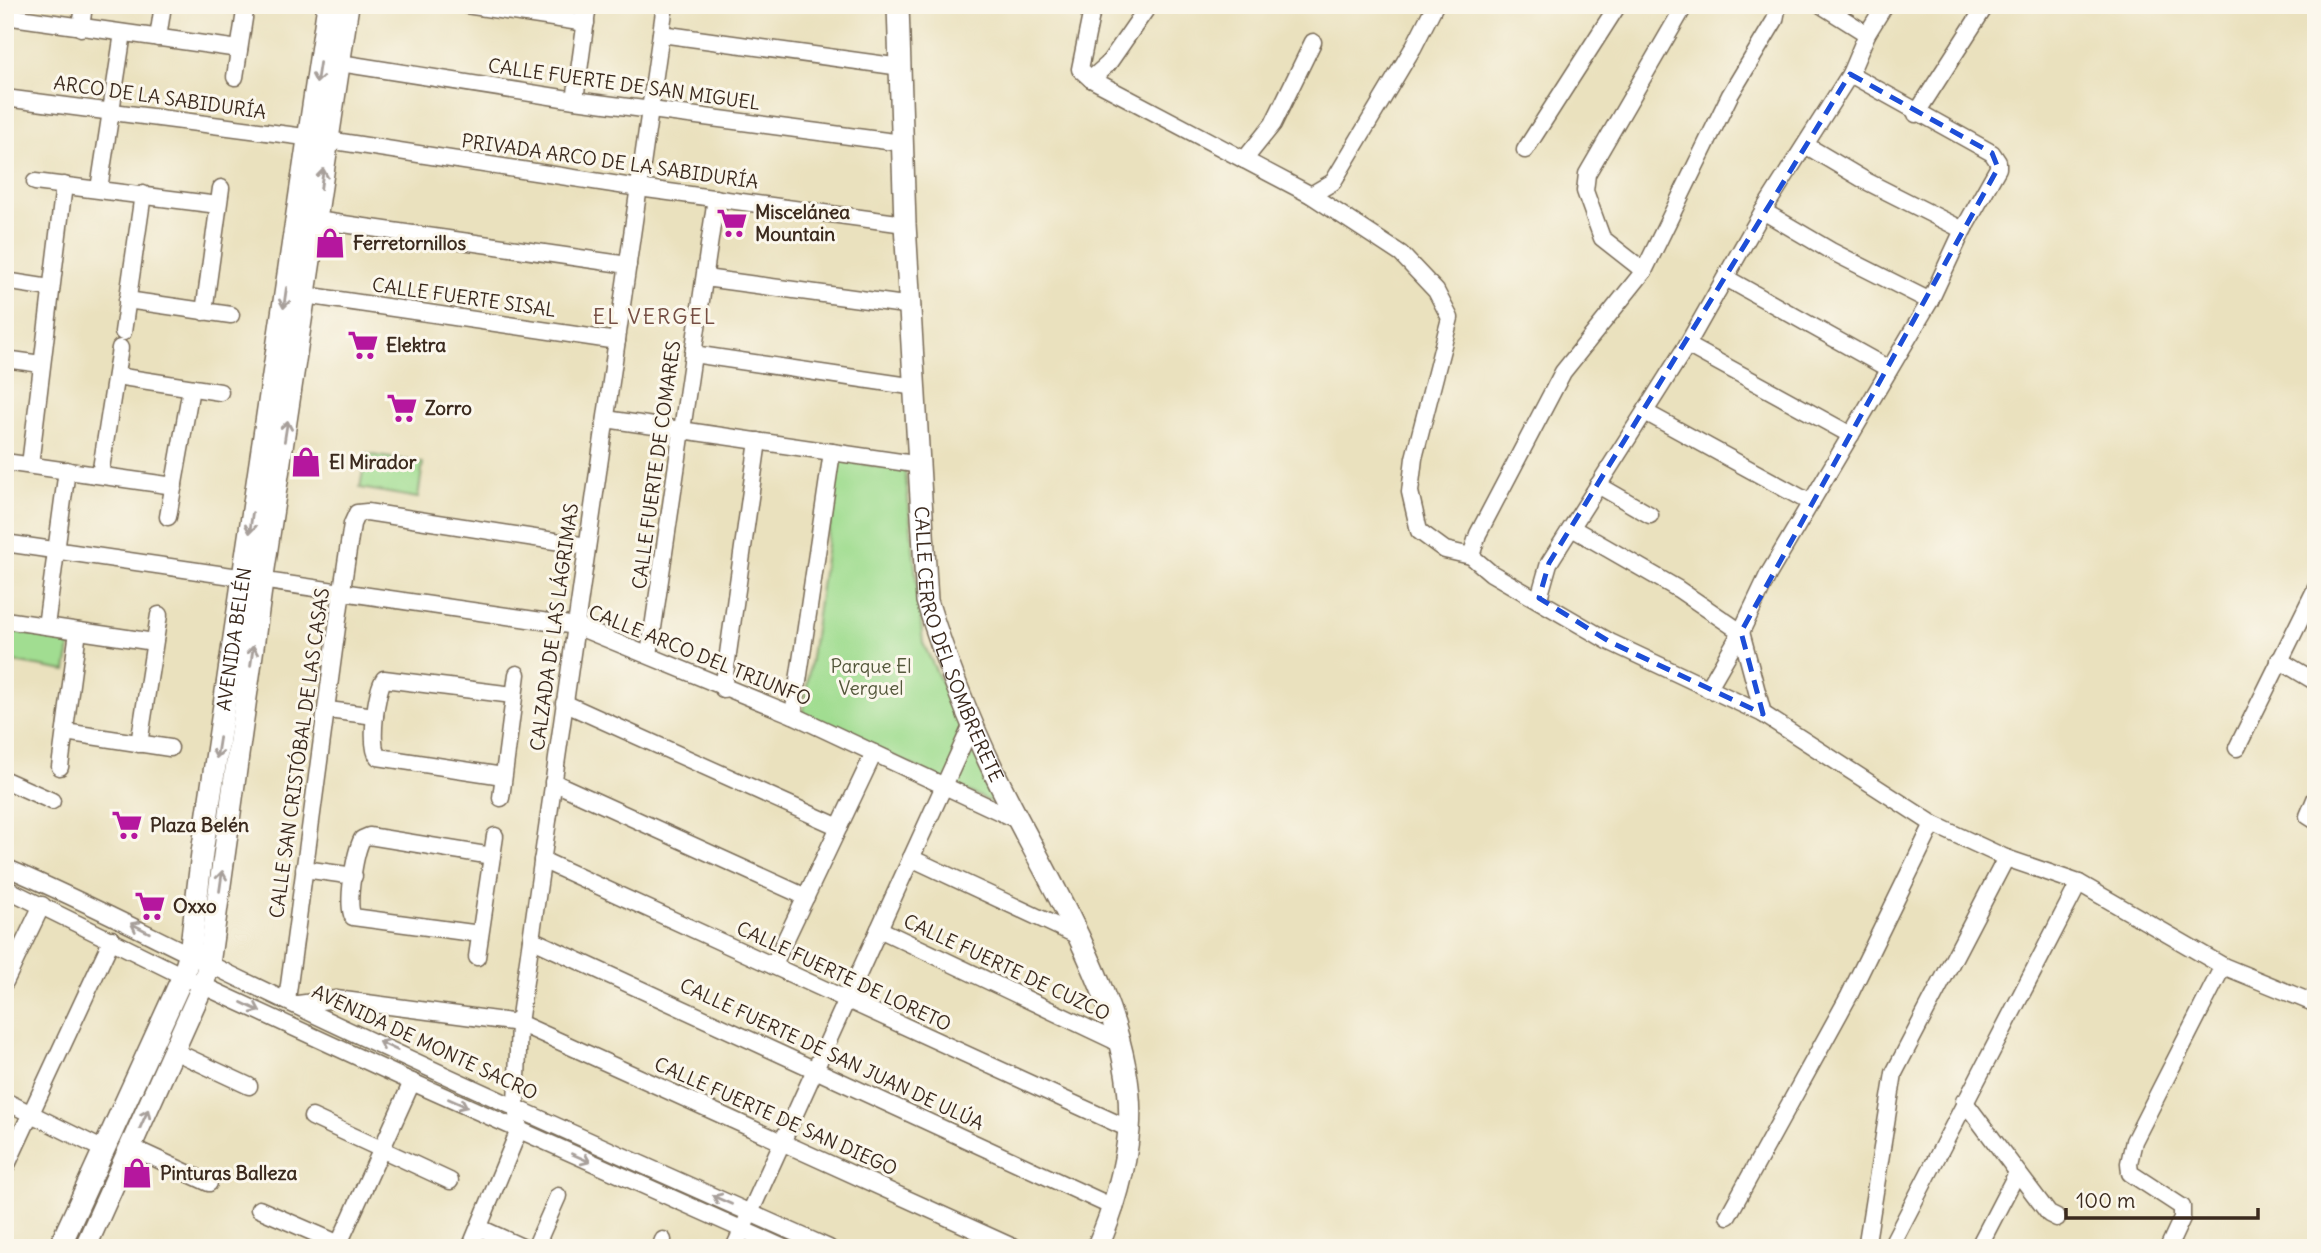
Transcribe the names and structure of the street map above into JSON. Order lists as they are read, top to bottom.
{
  "streets": {
    "main road": ["AVENIDA BELÉN", "CALLE CERRO DEL SOMBRERETE"],
    "street": [
      "CALLE FUERTE DE SAN MIGUEL",
      "ARCO DE LA SABIDURÍA",
      "PRIVADA ARCO DE LA SABIDURÍA",
      "CALLE FUERTE SISAL",
      "CALLE FUERTE DE COMARES",
      "CALZADA DE LAS LÁGRIMAS",
      "CALLE ARCO DEL TRIUNFO",
      "CALLE SAN CRISTÓBAL DE LAS CASAS",
      "CALLE FUERTE DE CUZCO",
      "CALLE FUERTE DE LORETO",
      "AVENIDA DE MONTE SACRO",
      "CALLE FUERTE DE SAN JUAN DE ULÚA",
      "CALLE FUERTE DE SAN DIEGO"
    ]
  },
  "crossings": [
    ["CALLE FUERTE DE SAN MIGUEL", "CALZADA DE LAS LÁGRIMAS"],
    ["CALLE FUERTE DE SAN MIGUEL", "AVENIDA BELÉN"],
    ["CALLE FUERTE DE SAN MIGUEL", "CALLE CERRO DEL SOMBRERETE"],
    ["ARCO DE LA SABIDURÍA", "PRIVADA ARCO DE LA SABIDURÍA"],
    ["ARCO DE LA SABIDURÍA", "AVENIDA BELÉN"],
    ["PRIVADA ARCO DE LA SABIDURÍA", "CALLE FUERTE DE COMARES"],
    ["PRIVADA ARCO DE LA SABIDURÍA", "CALZADA DE LAS LÁGRIMAS"],
    ["PRIVADA ARCO DE LA SABIDURÍA", "AVENIDA BELÉN"],
    ["PRIVADA ARCO DE LA SABIDURÍA", "CALLE CERRO DEL SOMBRERETE"],
    ["CALLE FUERTE SISAL", "CALZADA DE LAS LÁGRIMAS"],
    ["CALLE FUERTE SISAL", "AVENIDA BELÉN"],
    ["CALLE FUERTE DE COMARES", "CALLE ARCO DEL TRIUNFO"],
    ["CALZADA DE LAS LÁGRIMAS", "CALLE ARCO DEL TRIUNFO"],
    ["CALZADA DE LAS LÁGRIMAS", "CALLE SAN CRISTÓBAL DE LAS CASAS"],
    ["CALZADA DE LAS LÁGRIMAS", "CALLE FUERTE DE LORETO"],
    ["CALZADA DE LAS LÁGRIMAS", "AVENIDA DE MONTE SACRO"],
    ["CALZADA DE LAS LÁGRIMAS", "CALLE FUERTE DE SAN JUAN DE ULÚA"],
    ["CALZADA DE LAS LÁGRIMAS", "CALLE FUERTE DE SAN DIEGO"],
    ["AVENIDA BELÉN", "CALLE ARCO DEL TRIUNFO"],
    ["AVENIDA BELÉN", "AVENIDA DE MONTE SACRO"],
    ["CALLE CERRO DEL SOMBRERETE", "CALLE ARCO DEL TRIUNFO"],
    ["CALLE CERRO DEL SOMBRERETE", "CALLE FUERTE DE CUZCO"],
    ["CALLE CERRO DEL SOMBRERETE", "CALLE FUERTE DE LORETO"],
    ["CALLE CERRO DEL SOMBRERETE", "CALLE FUERTE DE SAN JUAN DE ULÚA"],
    ["CALLE ARCO DEL TRIUNFO", "CALLE SAN CRISTÓBAL DE LAS CASAS"],
    ["CALLE SAN CRISTÓBAL DE LAS CASAS", "AVENIDA DE MONTE SACRO"],
    ["CALLE SAN CRISTÓBAL DE LAS CASAS", "CALLE FUERTE DE SAN DIEGO"],
    ["AVENIDA DE MONTE SACRO", "CALLE FUERTE DE SAN DIEGO"]
  ],
  "districts": ["EL VERGEL"],
  "parks": ["Parque El Verguel"],
  "places": {
    "supermarket": [
      "Miscelánea Mountain",
      "Elektra",
      "Zorro",
      "Plaza Belén",
      "Oxxo"
    ],
    "shop": ["Ferretornillos", "El Mirador", "Pinturas Balleza"]
  },
  "scale_bar": "100 m"
}
